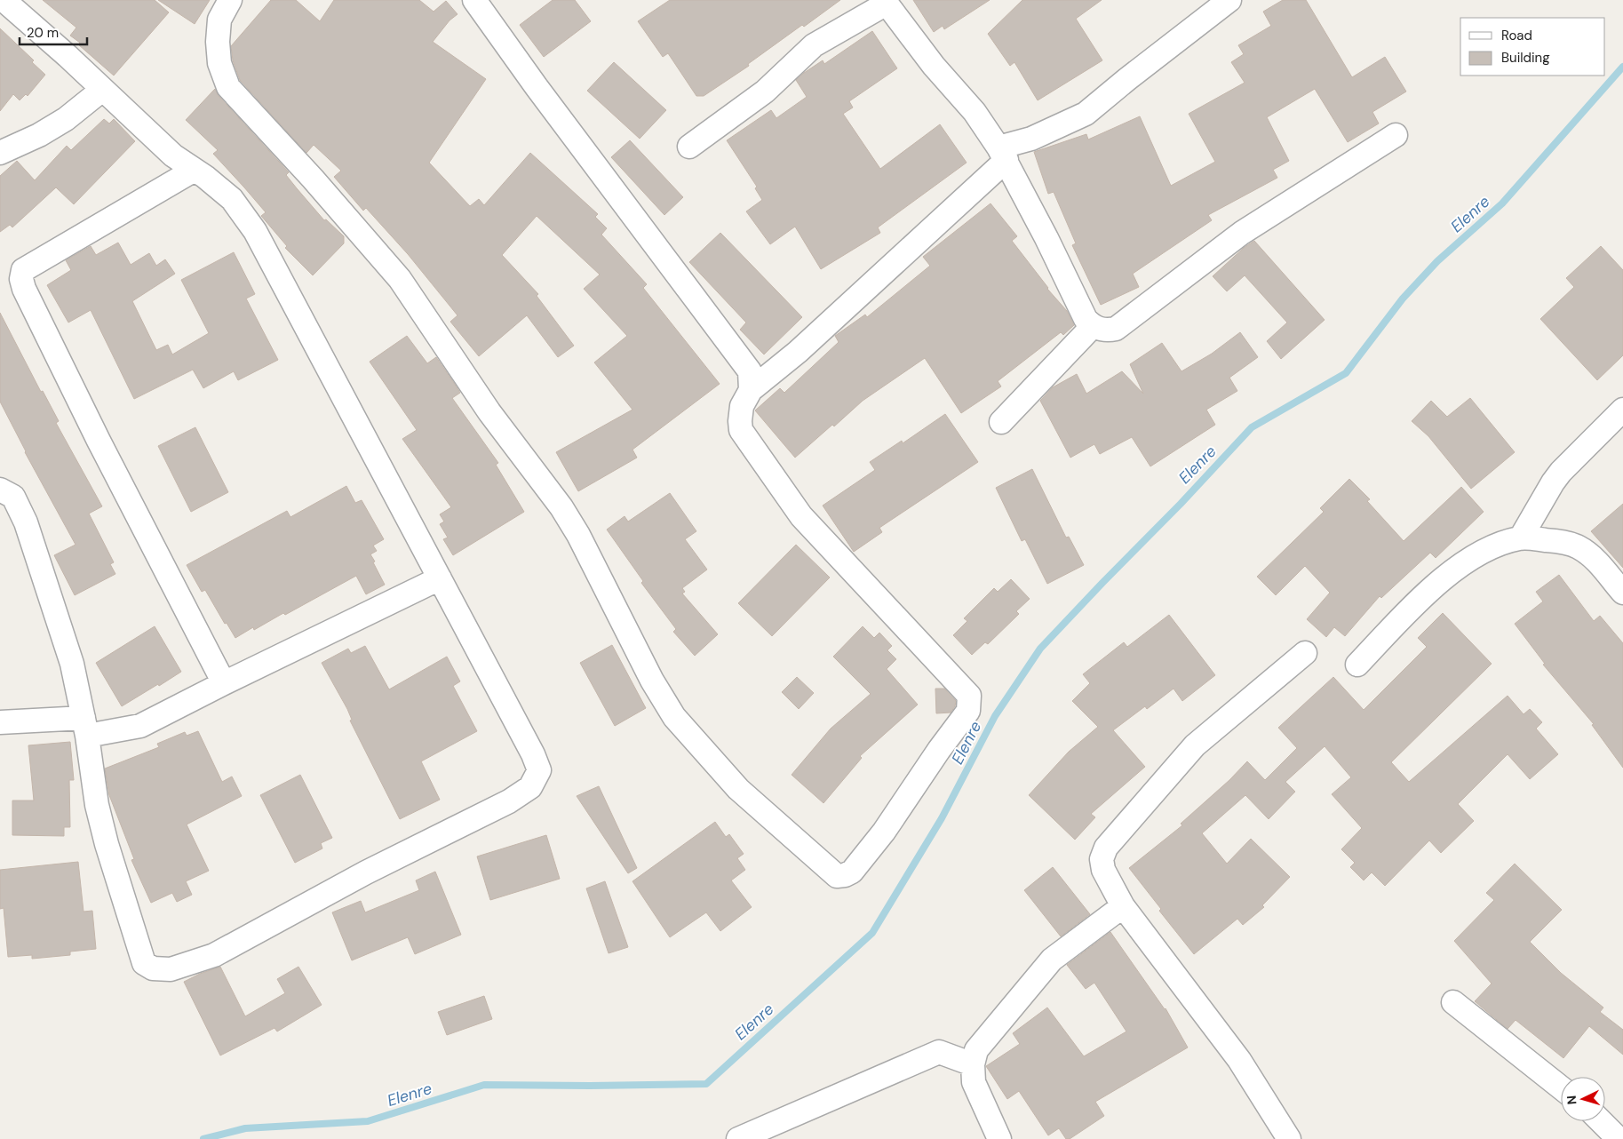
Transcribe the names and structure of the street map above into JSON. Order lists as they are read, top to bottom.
{
  "water": ["Elenre"],
  "legend": ["Road", "Building"],
  "scale_bar": "20 m",
  "north": "left"
}
